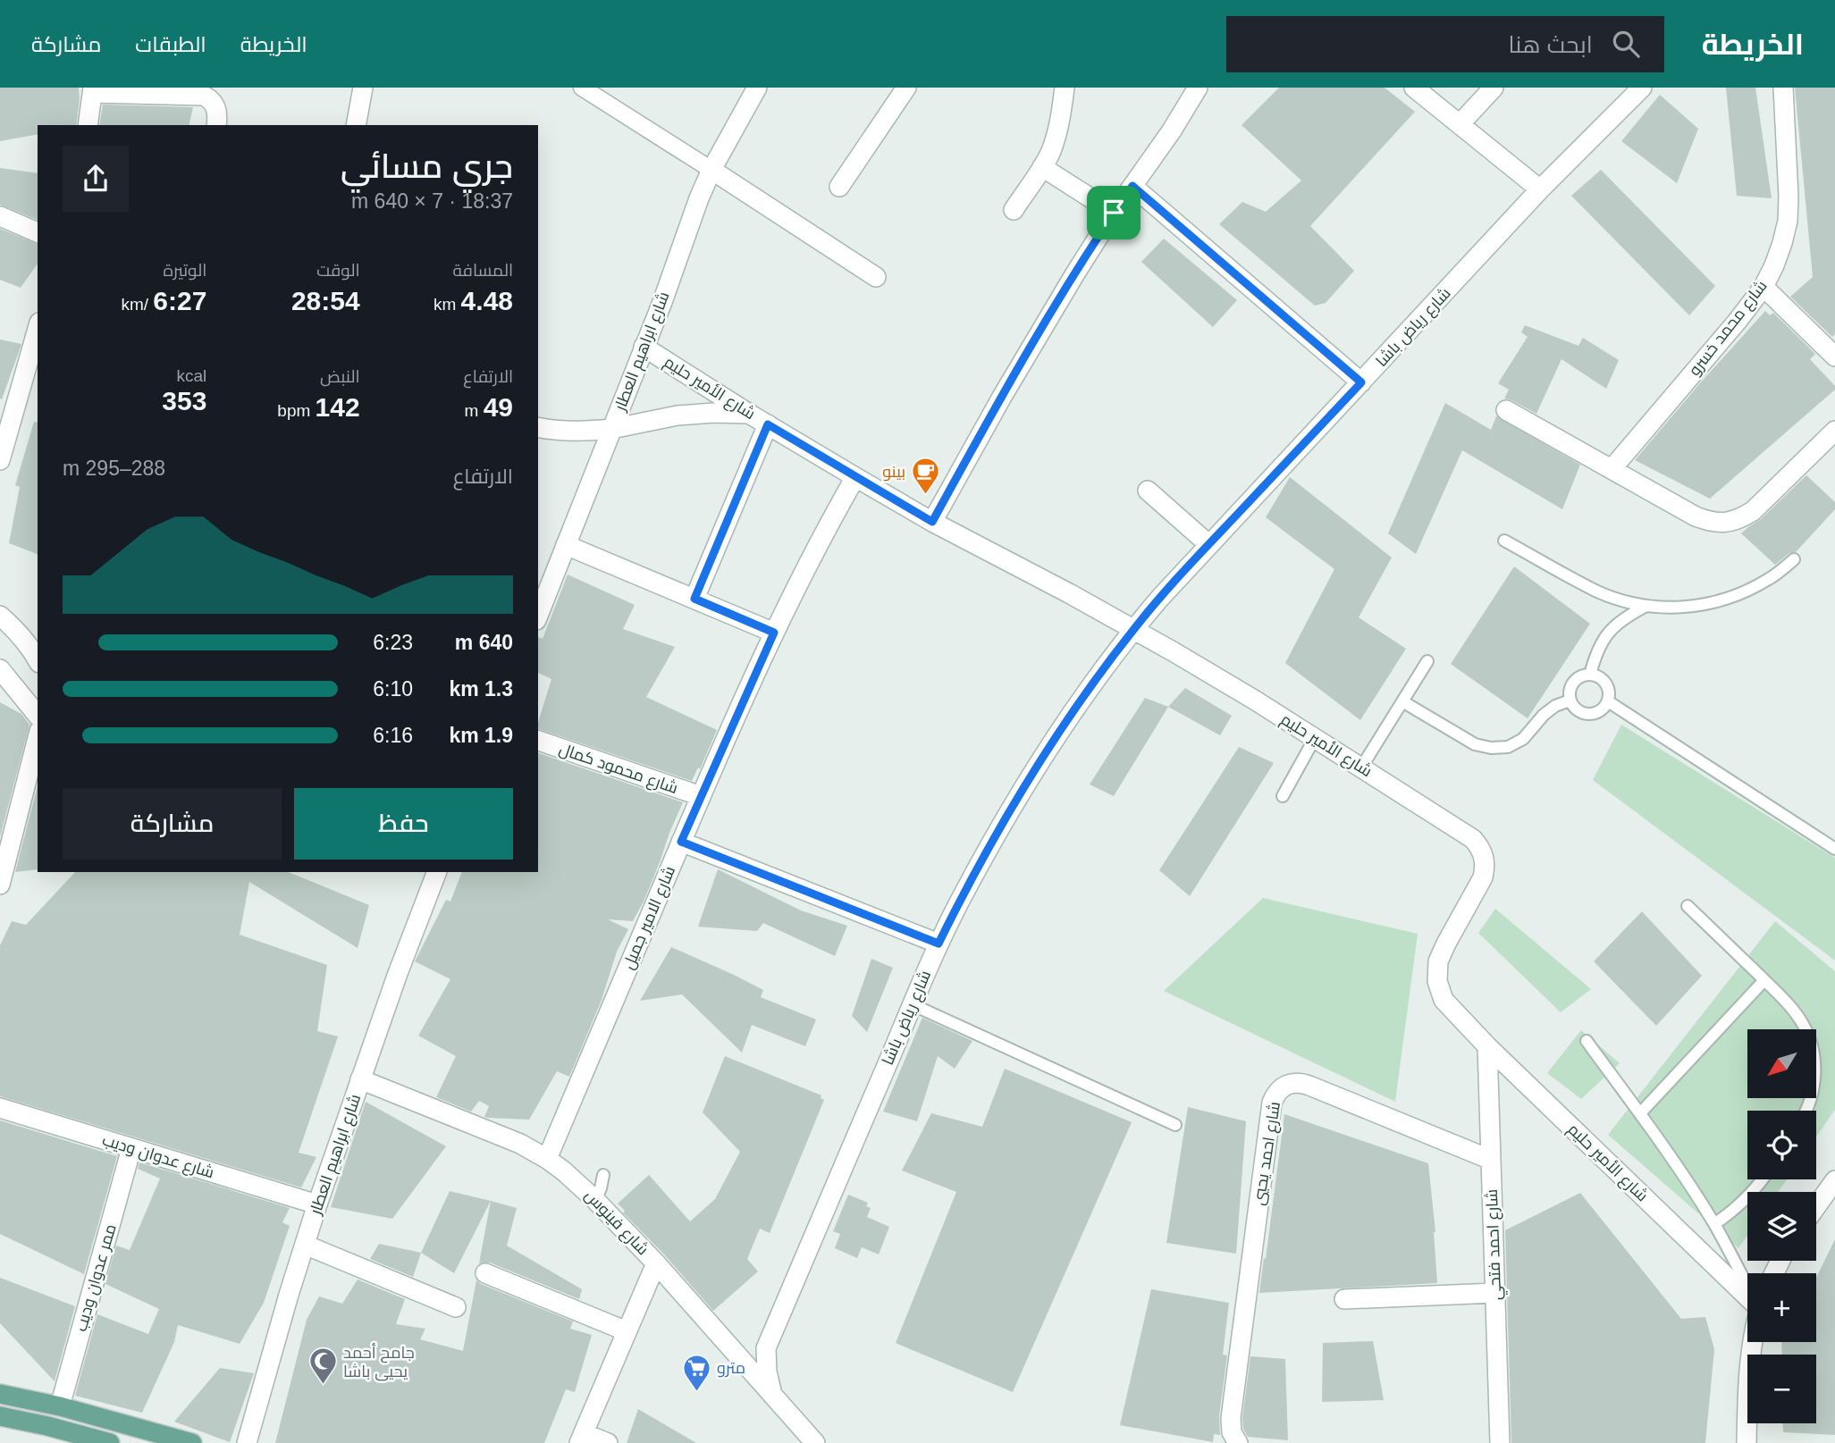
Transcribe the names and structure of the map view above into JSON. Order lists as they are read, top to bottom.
{
  "streets": {
    "street": [
      "شارع رياض باشا",
      "شارع محمد خسرو",
      "شارع ابراهيم العطار",
      "شارع الأمير حليم",
      "شارع محمود كمال",
      "شارع الامير جميل",
      "شارع احمد يحيي",
      "شارع عدوان وديب",
      "شارع فينوس",
      "شارع احمد فتحي",
      "ممر عدوان وديب"
    ]
  },
  "crossings": [
    ["شارع رياض باشا", "شارع الأمير حليم"],
    ["شارع رياض باشا", "شارع فينوس"],
    ["شارع ابراهيم العطار", "شارع الأمير حليم"],
    ["شارع ابراهيم العطار", "شارع عدوان وديب"],
    ["شارع ابراهيم العطار", "شارع فينوس"],
    ["شارع الأمير حليم", "شارع الامير جميل"],
    ["شارع الأمير حليم", "شارع احمد فتحي"],
    ["شارع محمود كمال", "شارع الامير جميل"],
    ["شارع الامير جميل", "شارع فينوس"],
    ["شارع احمد يحيي", "شارع احمد فتحي"],
    ["شارع عدوان وديب", "ممر عدوان وديب"]
  ],
  "places": {
    "cafe": ["بينو"],
    "mosque": ["جامح أحمد يحيى باشا"],
    "supermarket": ["مترو"]
  },
  "north": "bottom left",
  "page": {
    "header": "الخريطة",
    "search": "ابحث هنا",
    "nav": ["الخريطة", "الطبقات", "مشاركة"],
    "heading": ["جري مسائي", "18:37 · 7 × 640 m"],
    "stats": [
      ["المسافة", "4.48 km"],
      ["الوقت", "28:54"],
      ["الوتيرة", "6:27 /km"],
      ["الارتفاع", "49 m"],
      ["النبض", "142 bpm"],
      ["kcal", "353"]
    ],
    "chart": ["الارتفاع", "288–295 m"],
    "list": [
      {
        "name": "640 m",
        "note": "6:23"
      },
      {
        "name": "1.3 km",
        "note": "6:10"
      },
      {
        "name": "1.9 km",
        "note": "6:16"
      }
    ],
    "buttons": ["حفظ", "مشاركة"],
    "map_buttons": ["+", "−"]
  }
}
